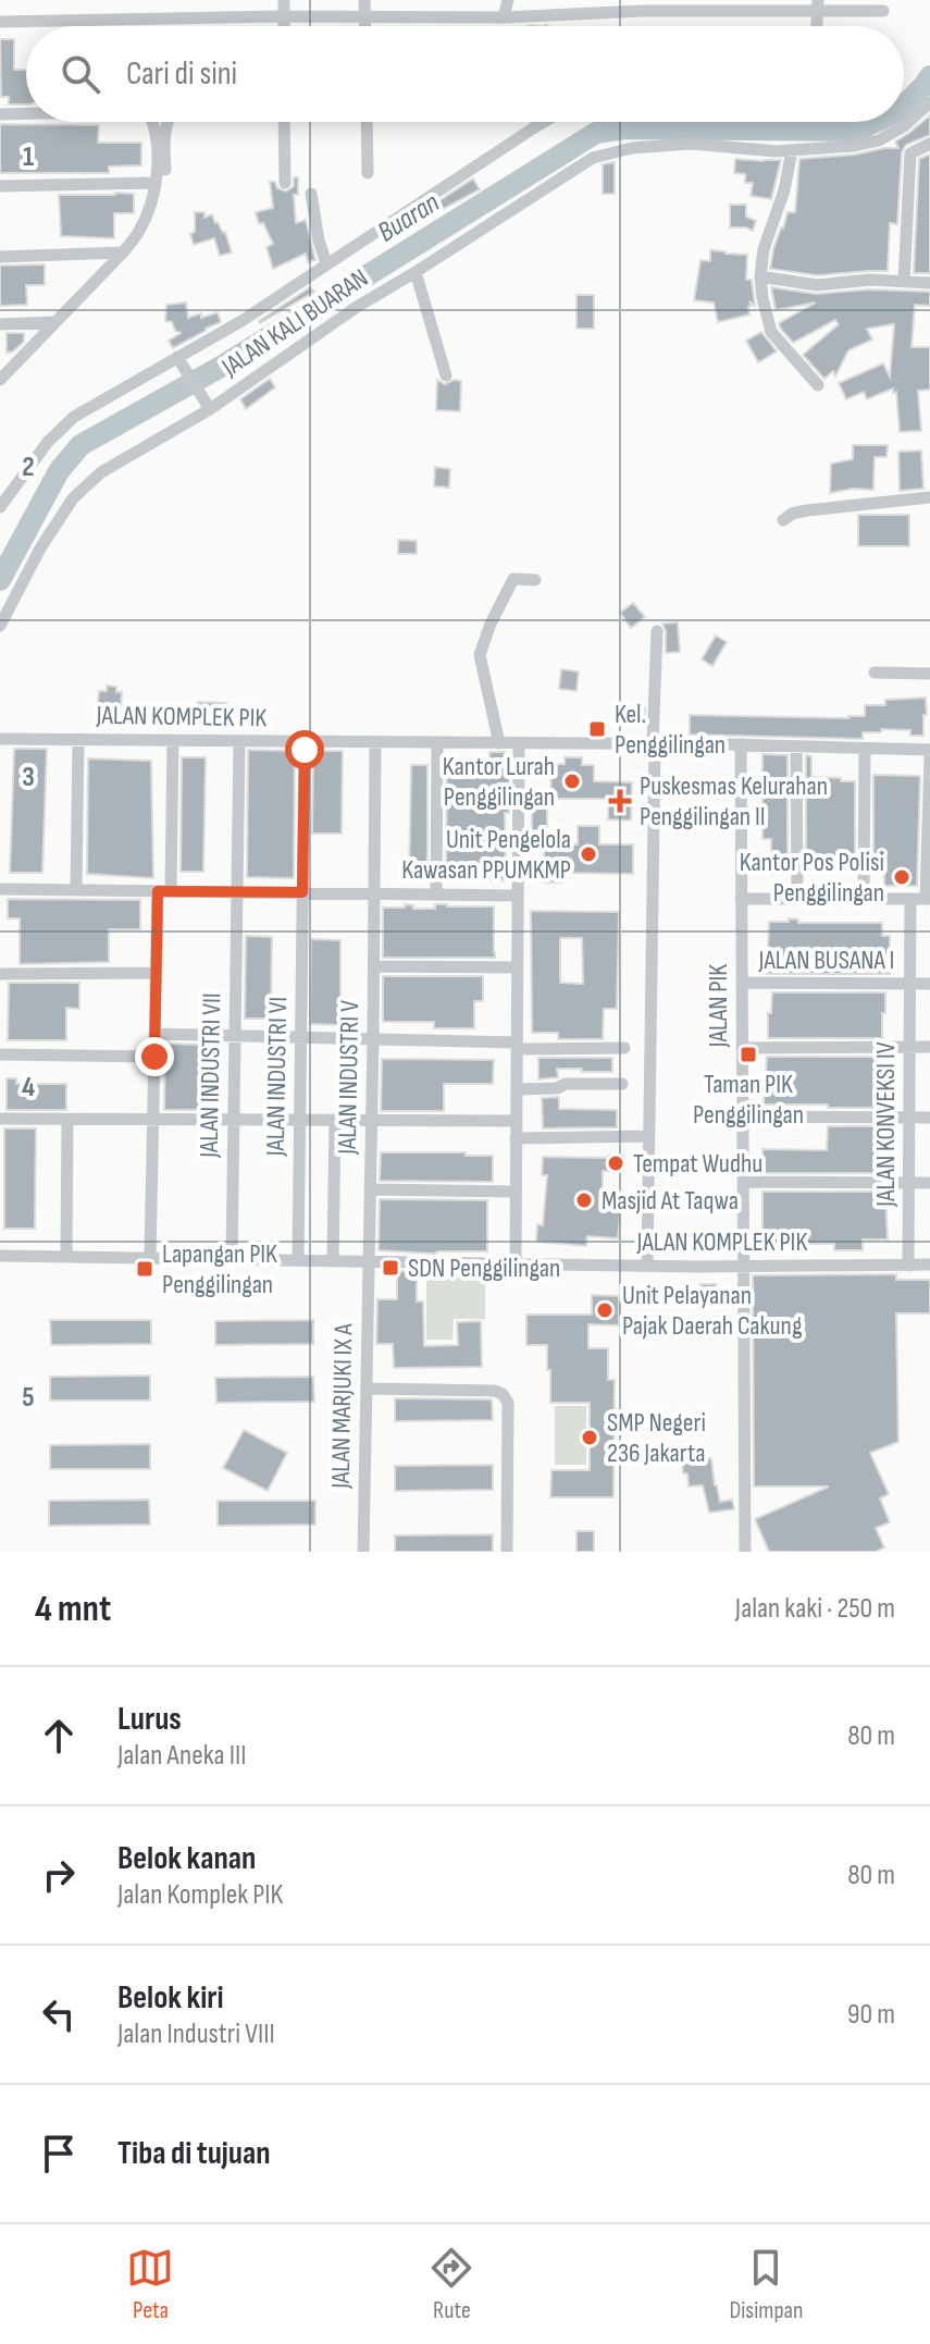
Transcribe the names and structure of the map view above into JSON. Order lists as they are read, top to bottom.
{
  "streets": {
    "street": [
      "JALAN KALI BUARAN",
      "JALAN KOMPLEK PIK",
      "JALAN BUSANA I",
      "JALAN PIK",
      "JALAN INDUSTRI VII",
      "JALAN INDUSTRI VI",
      "JALAN INDUSTRI V",
      "JALAN KONVEKSI IV",
      "JALAN MARJUKI IX A"
    ]
  },
  "crossings": [
    ["JALAN KOMPLEK PIK", "JALAN PIK"],
    ["JALAN KOMPLEK PIK", "JALAN INDUSTRI VII"],
    ["JALAN KOMPLEK PIK", "JALAN INDUSTRI VI"],
    ["JALAN KOMPLEK PIK", "JALAN INDUSTRI V"],
    ["JALAN KOMPLEK PIK", "JALAN KONVEKSI IV"],
    ["JALAN KOMPLEK PIK", "JALAN MARJUKI IX A"],
    ["JALAN BUSANA I", "JALAN PIK"],
    ["JALAN BUSANA I", "JALAN KONVEKSI IV"],
    ["JALAN INDUSTRI V", "JALAN MARJUKI IX A"]
  ],
  "water": ["Buaran"],
  "places": {
    "transit": [
      "Kel. Penggilingan",
      "Taman PIK Penggilingan",
      "SDN Penggilingan",
      "Lapangan PIK Penggilingan"
    ],
    "other": [
      "Kantor Lurah Penggilingan",
      "Unit Pengelola Kawasan PPUMKMP",
      "Kantor Pos Polisi Penggilingan",
      "Tempat Wudhu",
      "Masjid At Taqwa",
      "Unit Pelayanan Pajak Daerah Cakung",
      "SMP Negeri 236 Jakarta"
    ],
    "health": ["Puskesmas Kelurahan Penggilingan II"]
  },
  "page": {
    "search": "Cari di sini",
    "heading": ["4 mnt", "Jalan kaki · 250 m"],
    "list": [
      ["Lurus", "Jalan Aneka III", "80 m"],
      ["Belok kanan", "Jalan Komplek PIK", "80 m"],
      ["Belok kiri", "Jalan Industri VIII", "90 m"],
      "Tiba di tujuan"
    ],
    "nav": ["Peta", "Rute", "Disimpan"]
  },
  "grid": {
    "rows": [
      "1",
      "2",
      "3",
      "4",
      "5"
    ]
  }
}
